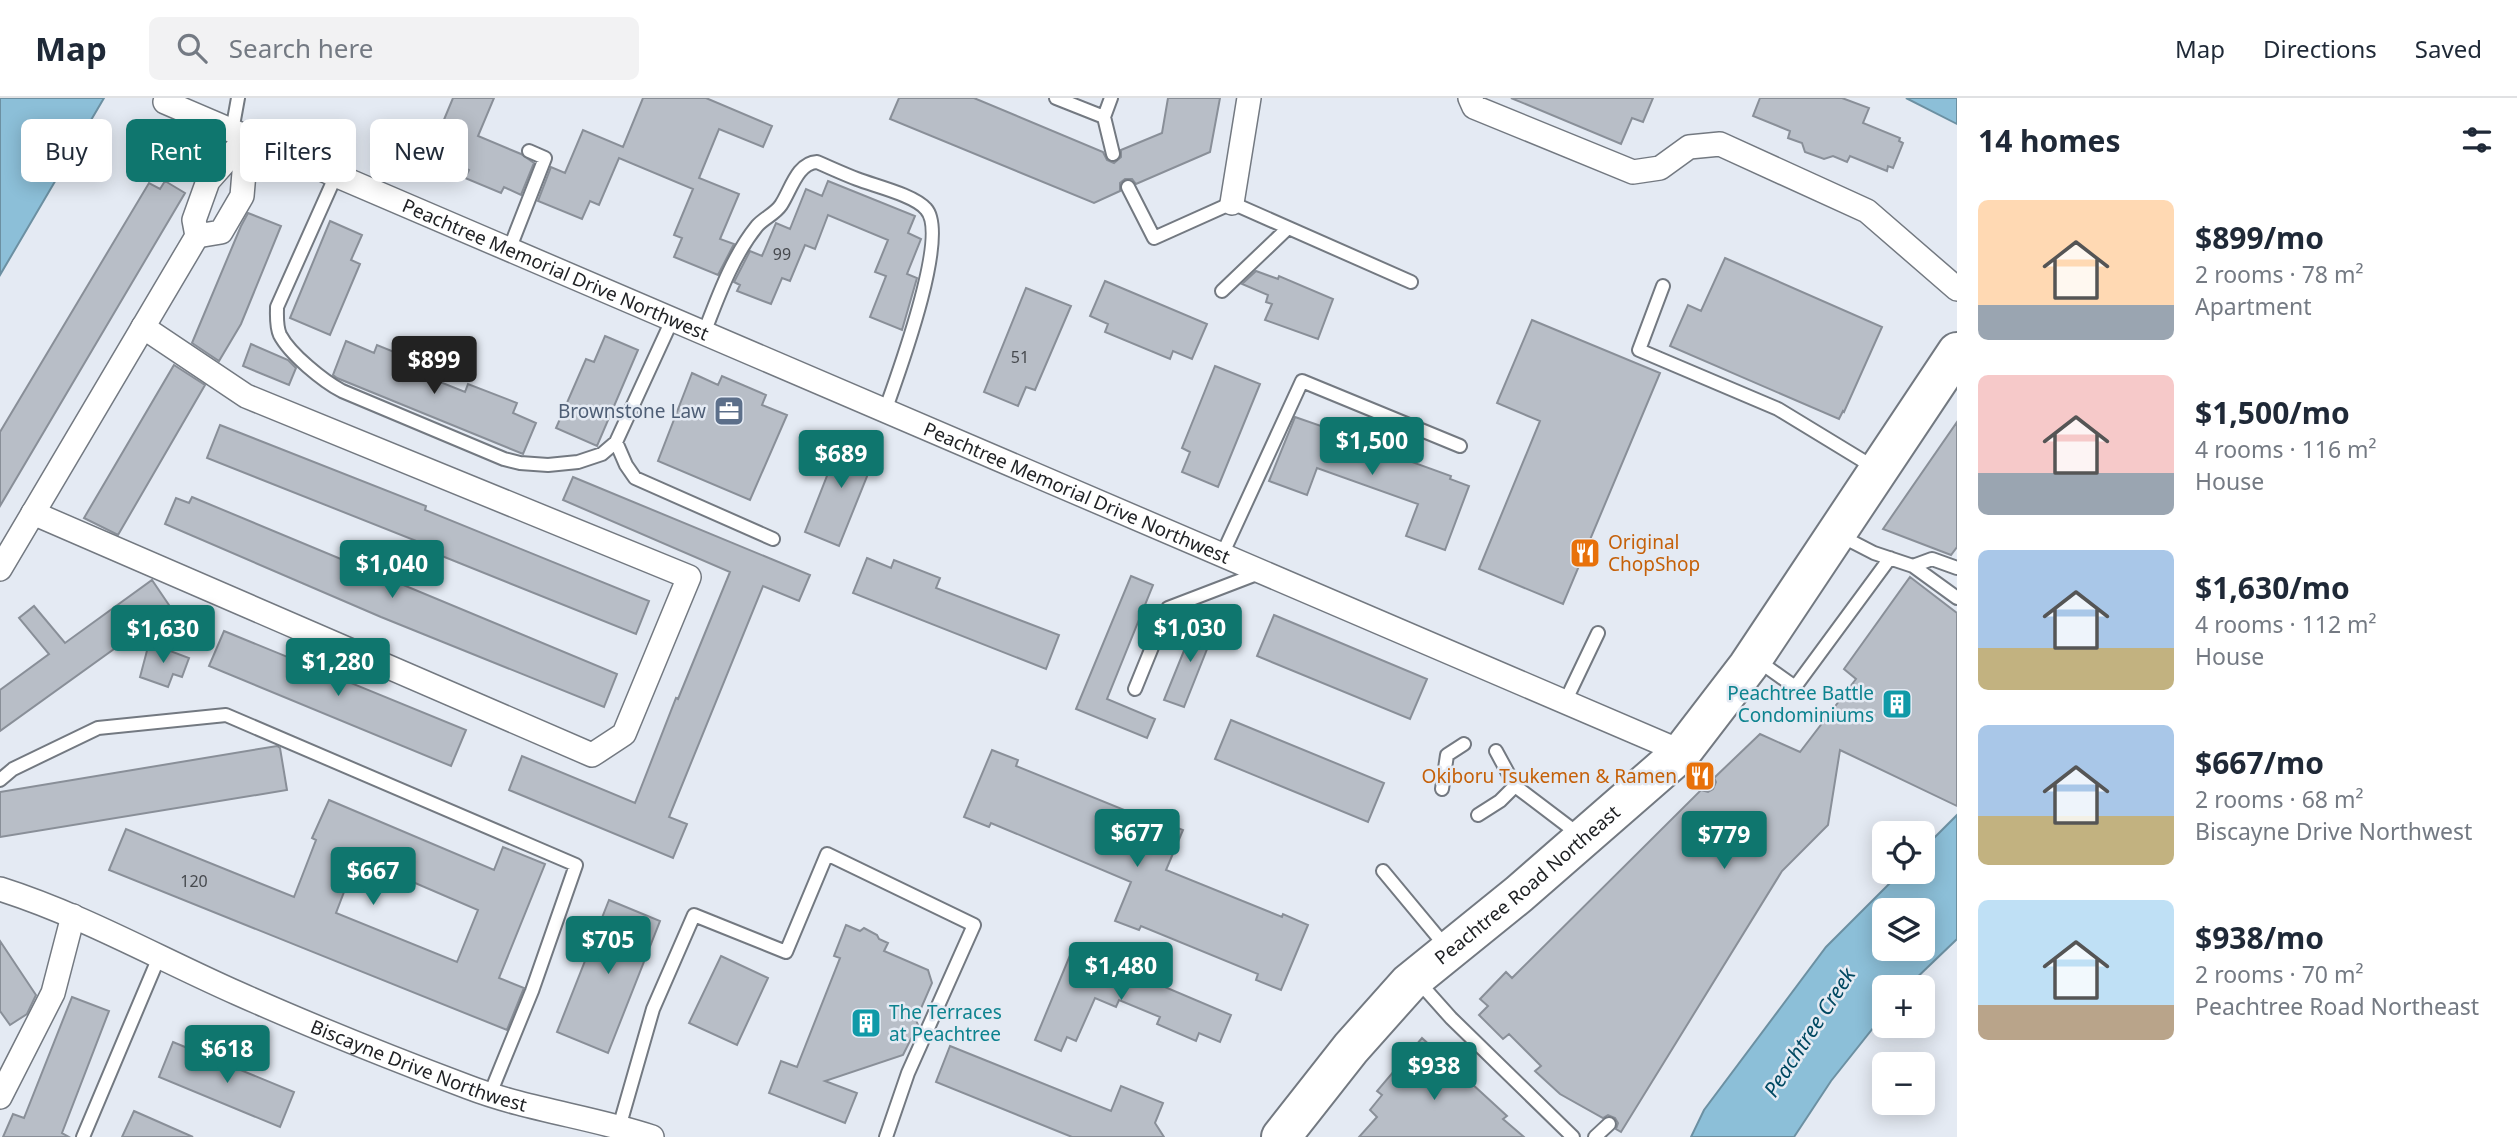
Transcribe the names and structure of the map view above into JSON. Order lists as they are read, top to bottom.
{
  "streets": {
    "highway": ["Peachtree Road Northeast"],
    "street": ["Peachtree Memorial Drive Northwest", "Biscayne Drive Northwest"]
  },
  "crossings": [
    ["Peachtree Memorial Drive Northwest", "Peachtree Road Northeast"]
  ],
  "water": ["Peachtree Creek"],
  "places": {
    "office": ["Brownstone Law"],
    "restaurant": ["Original ChopShop", "Okiboru Tsukemen & Ramen"],
    "building": ["Peachtree Battle Condominiums", "The Terraces at Peachtree"]
  },
  "house_numbers": ["99", "51", "120"],
  "page": {
    "header": "Map",
    "search": "Search here",
    "nav": ["Map", "Directions", "Saved"],
    "heading": "14 homes",
    "chip": [
      "Buy",
      "Rent",
      "Filters",
      "New"
    ],
    "list": [
      {
        "name": "$899/mo",
        "note": "2 rooms · 78 m² · Apartment"
      },
      {
        "name": "$1,500/mo",
        "note": "4 rooms · 116 m² · House"
      },
      {
        "name": "$1,630/mo",
        "note": "4 rooms · 112 m² · House"
      },
      {
        "name": "$667/mo",
        "note": "2 rooms · 68 m² · Biscayne Drive Northwest"
      },
      {
        "name": "$938/mo",
        "note": "2 rooms · 70 m² · Peachtree Road Northeast"
      }
    ],
    "price": [
      "$899",
      "$1,500",
      "$689",
      "$1,040",
      "$1,030",
      "$1,630",
      "$1,280",
      "$677",
      "$779",
      "$667",
      "$705",
      "$1,480",
      "$618",
      "$938"
    ],
    "map_buttons": ["+", "−"]
  }
}
